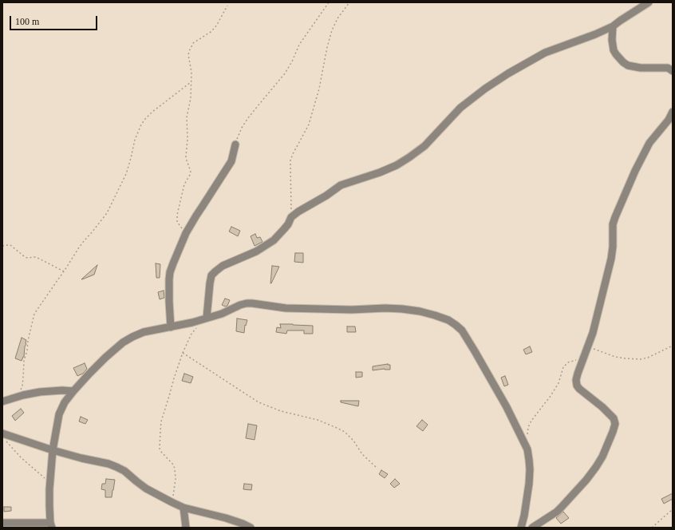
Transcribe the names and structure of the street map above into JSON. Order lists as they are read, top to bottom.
{
  "scale_bar": "100 m"
}
